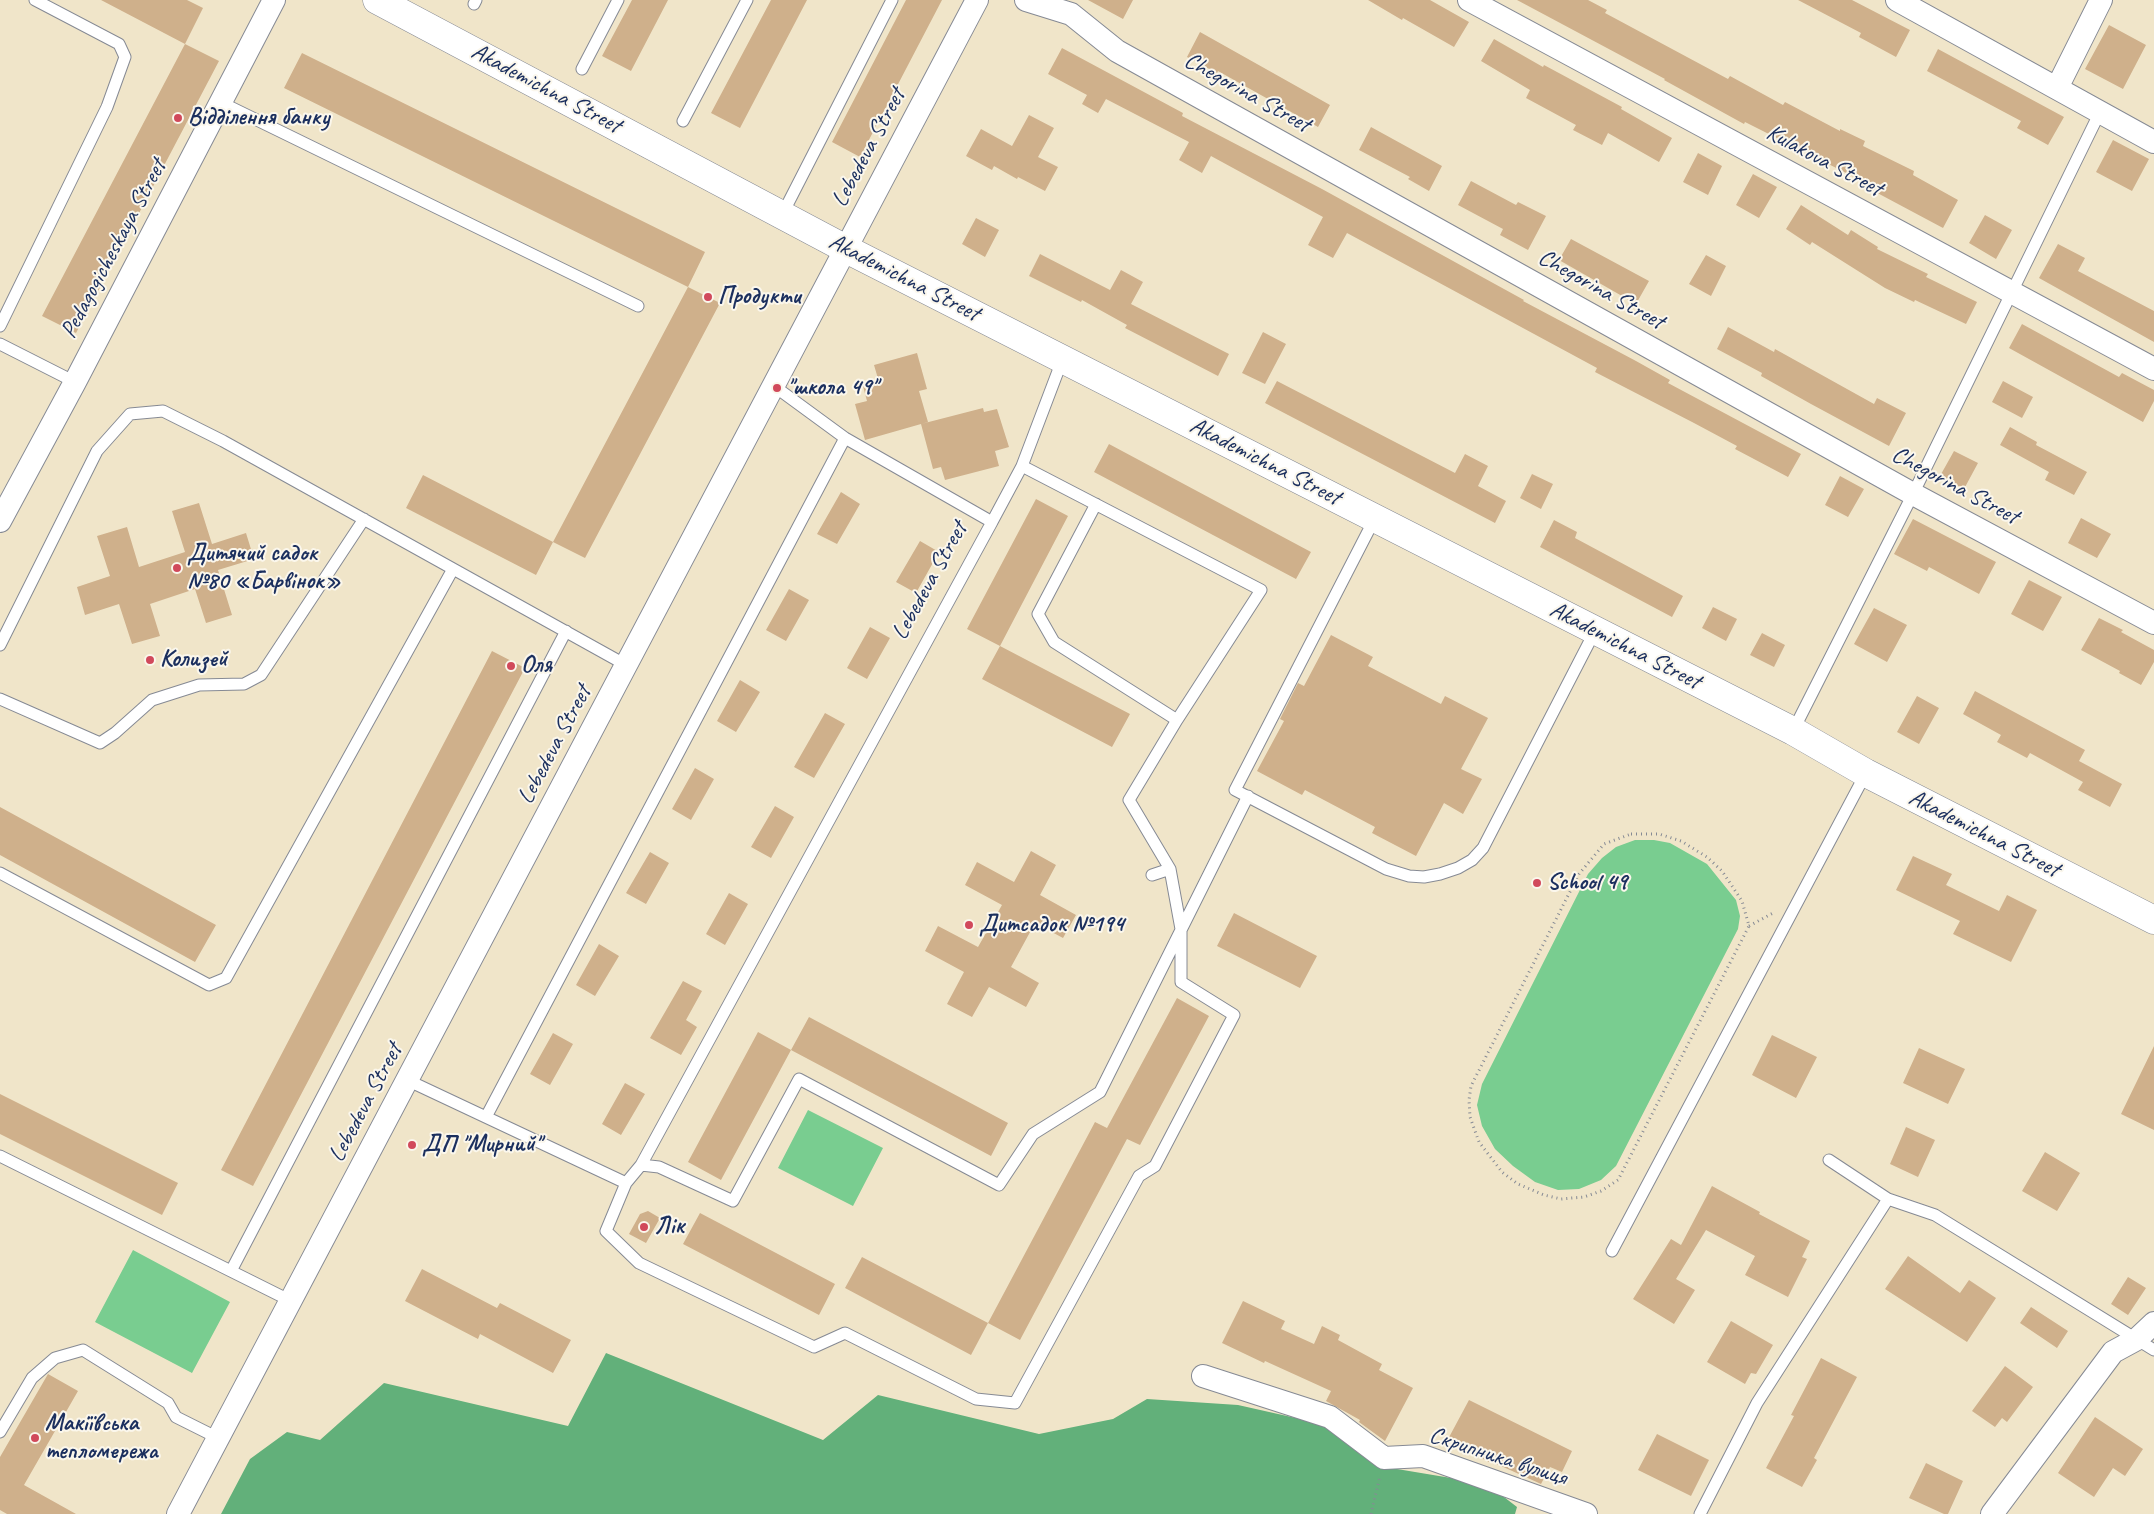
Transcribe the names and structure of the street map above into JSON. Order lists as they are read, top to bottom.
{
  "streets": {
    "main road": ["Akademichna Street"],
    "street": [
      "Chegorina Street",
      "Lebedeva Street",
      "Kulakova Street",
      "Pedagogicheskaya Street",
      "Скрипника вулиця"
    ]
  },
  "crossings": [
    ["Akademichna Street", "Lebedeva Street"]
  ],
  "places": [
    "Відділення банку",
    "Продукти",
    "\"школа 49\"",
    "Дитячий садок №80 «Барвінок»",
    "Колизей",
    "Оля",
    "School 49",
    "Дитсадок №194",
    "ДП \"Мирний\"",
    "Лік",
    "Макіївська тепломережа"
  ]
}
